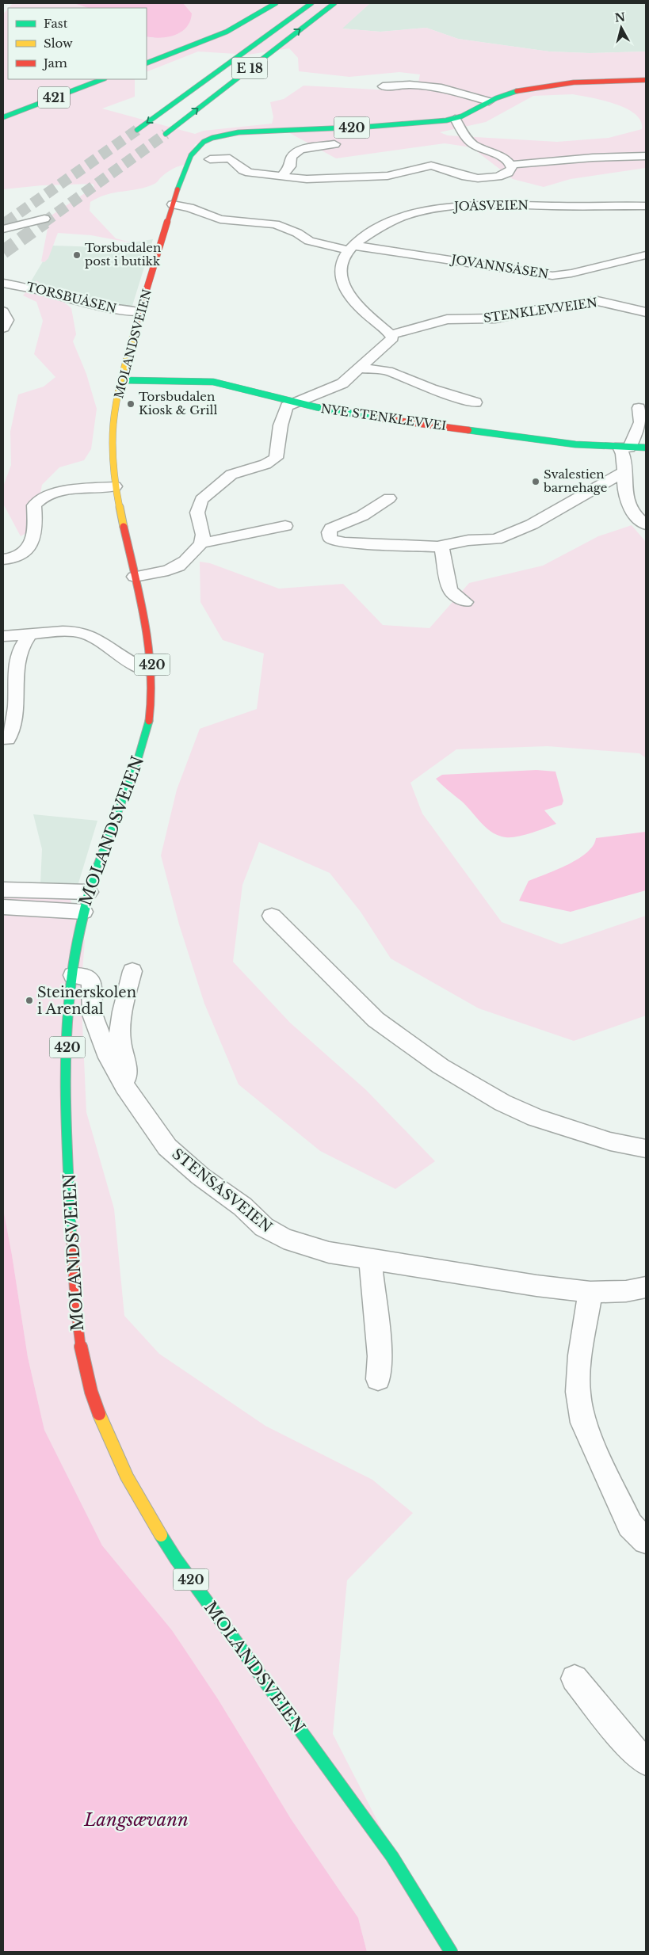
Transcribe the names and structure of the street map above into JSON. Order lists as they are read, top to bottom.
{
  "streets": {
    "main road": [
      "E 18",
      "421",
      "420",
      "MOLANDSVEIEN",
      "NYE STENKLEVVEI"
    ],
    "street": [
      "JOÅSVEIEN",
      "JOVANNSÅSEN",
      "TORSBUÅSEN",
      "STENKLEVVEIEN",
      "STENSÅSVEIEN"
    ]
  },
  "crossings": [
    ["JOÅSVEIEN", "JOVANNSÅSEN"],
    ["TORSBUÅSEN", "MOLANDSVEIEN"],
    ["MOLANDSVEIEN", "NYE STENKLEVVEI"],
    ["MOLANDSVEIEN", "STENSÅSVEIEN"]
  ],
  "water": ["Langsævann"],
  "places": [
    "Torsbudalen post i butikk",
    "Torsbudalen Kiosk & Grill",
    "Svalestien barnehage",
    "Steinerskolen i Arendal"
  ],
  "legend": ["Fast", "Slow", "Jam"],
  "north": "top"
}
